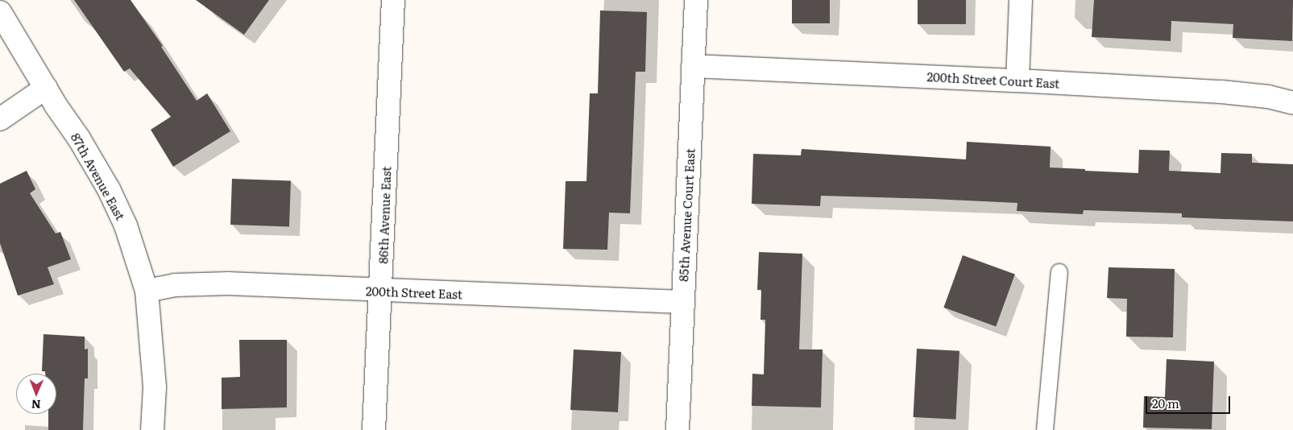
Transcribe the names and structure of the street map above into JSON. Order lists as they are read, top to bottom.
{
  "streets": {
    "street": [
      "200th Street Court East",
      "87th Avenue East",
      "86th Avenue East",
      "85th Avenue Court East",
      "200th Street East"
    ]
  },
  "crossings": [
    ["200th Street Court East", "85th Avenue Court East"],
    ["87th Avenue East", "200th Street East"],
    ["86th Avenue East", "200th Street East"],
    ["85th Avenue Court East", "200th Street East"]
  ],
  "scale_bar": "20 m",
  "north": "bottom"
}
